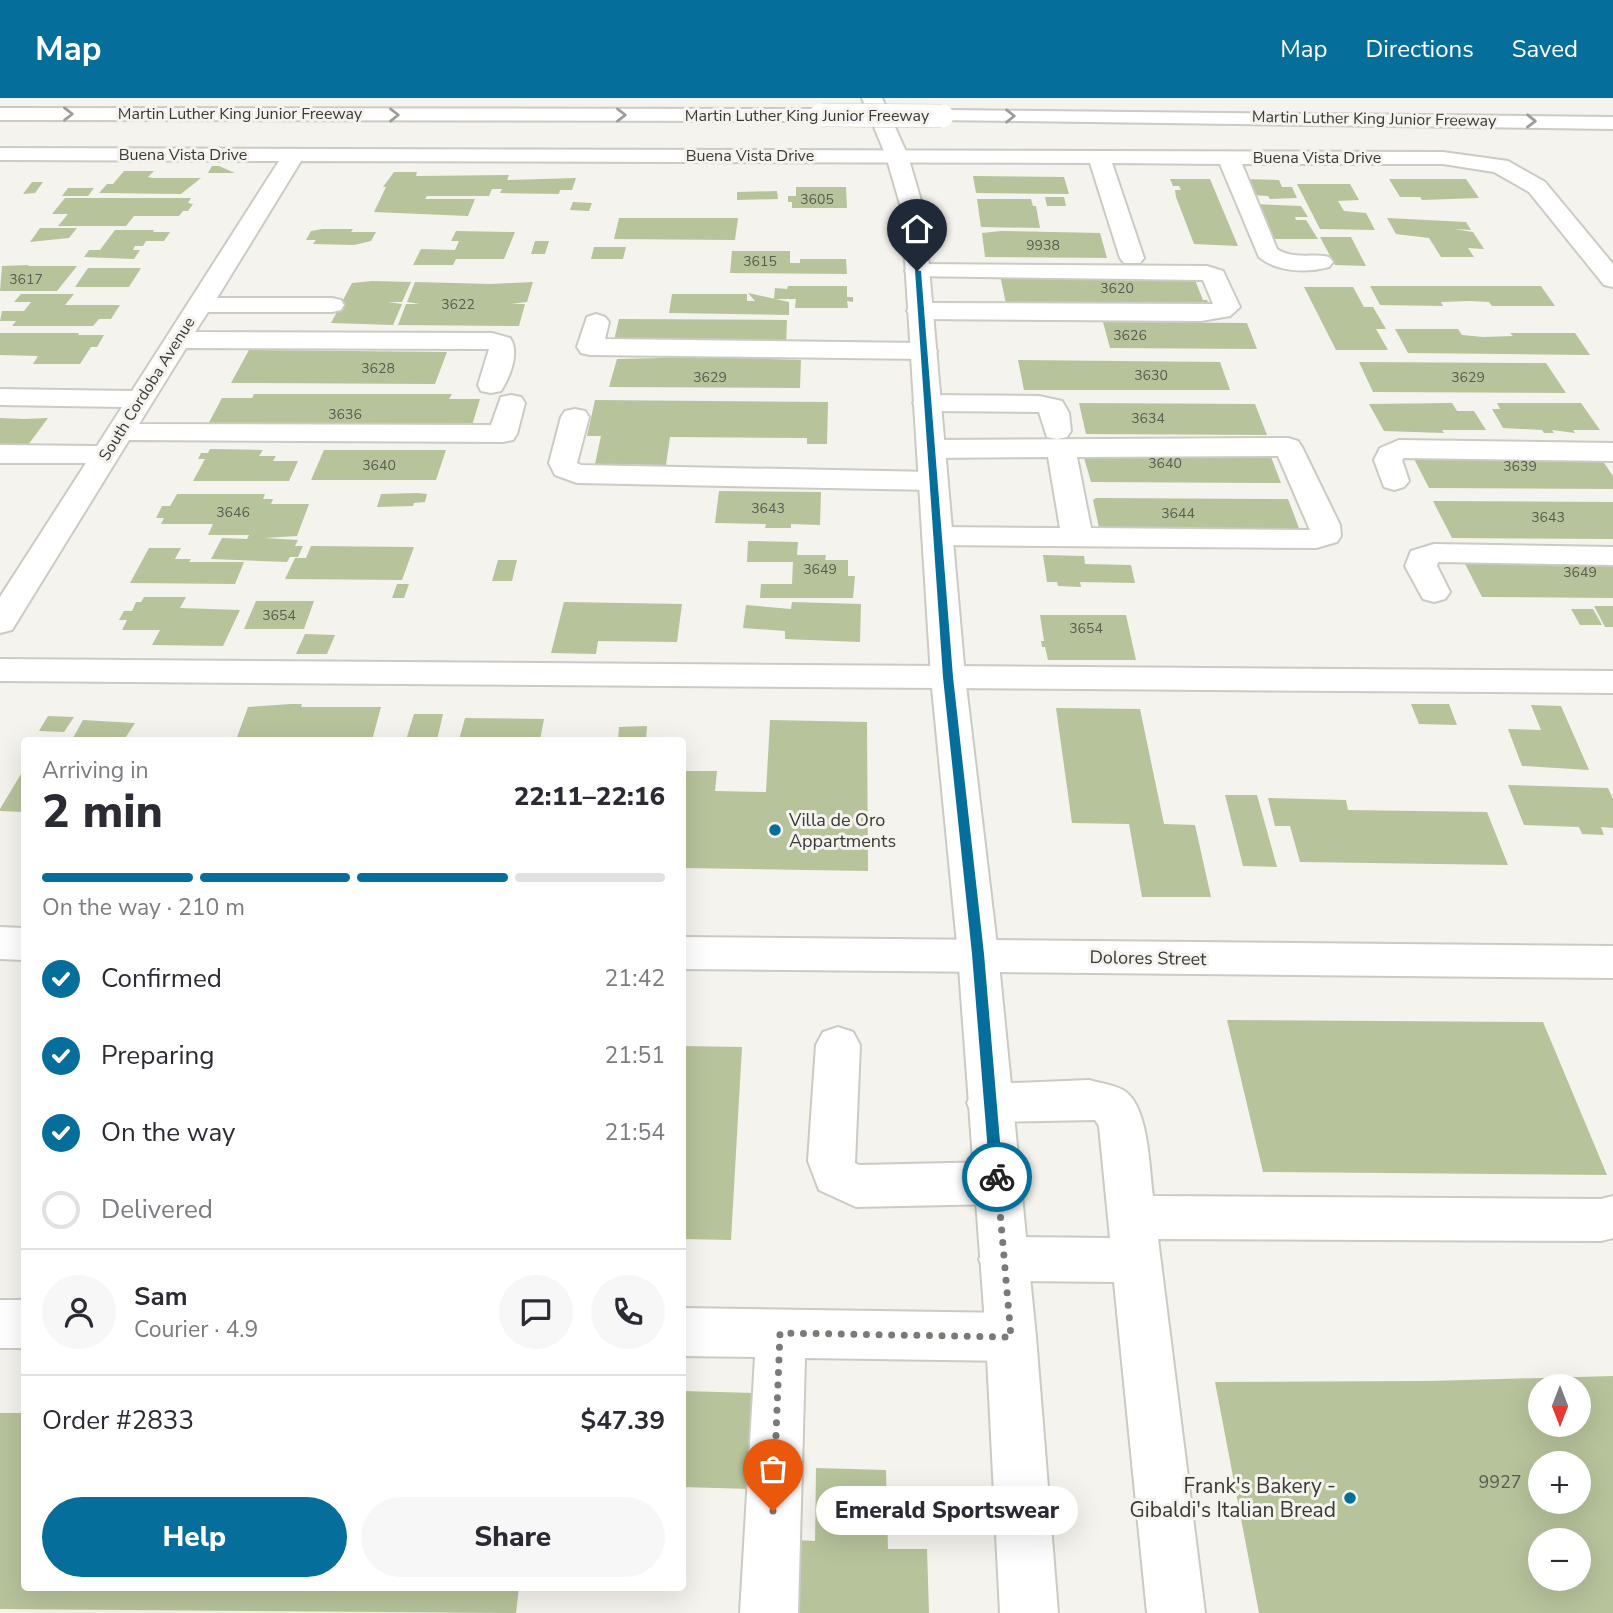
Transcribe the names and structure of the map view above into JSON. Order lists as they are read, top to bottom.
{
  "streets": {
    "main road": [
      "Martin Luther King Junior Freeway",
      "Buena Vista Drive",
      "South Cordoba Avenue",
      "Dolores Street"
    ]
  },
  "crossings": [
    ["Buena Vista Drive", "South Cordoba Avenue"]
  ],
  "places": ["Villa de Oro Appartments", "Frank's Bakery - Gibaldi's Italian Bread", "Emerald Sportswear"],
  "house_numbers": [
    "3605",
    "9938",
    "3615",
    "3617",
    "3620",
    "3622",
    "3626",
    "3628",
    "3630",
    "3629",
    "3629",
    "3636",
    "3634",
    "3640",
    "3640",
    "3639",
    "3643",
    "3646",
    "3644",
    "3643",
    "3649",
    "3649",
    "3654",
    "3654",
    "9927"
  ],
  "north": "bottom",
  "page": {
    "header": "Map",
    "nav": ["Map", "Directions", "Saved"],
    "heading": ["2 min", "Arriving in", "22:11–22:16"],
    "panel": [
      "Sam",
      "Courier · 4.9",
      "Order #2833",
      "$47.39"
    ],
    "bar": "On the way · 210 m",
    "list": [
      ["Confirmed", "21:42"],
      ["Preparing", "21:51"],
      ["On the way", "21:54"],
      "Delivered"
    ],
    "map_buttons": ["+", "−"],
    "buttons": ["Help", "Share"],
    "bubble": "Emerald Sportswear"
  }
}
